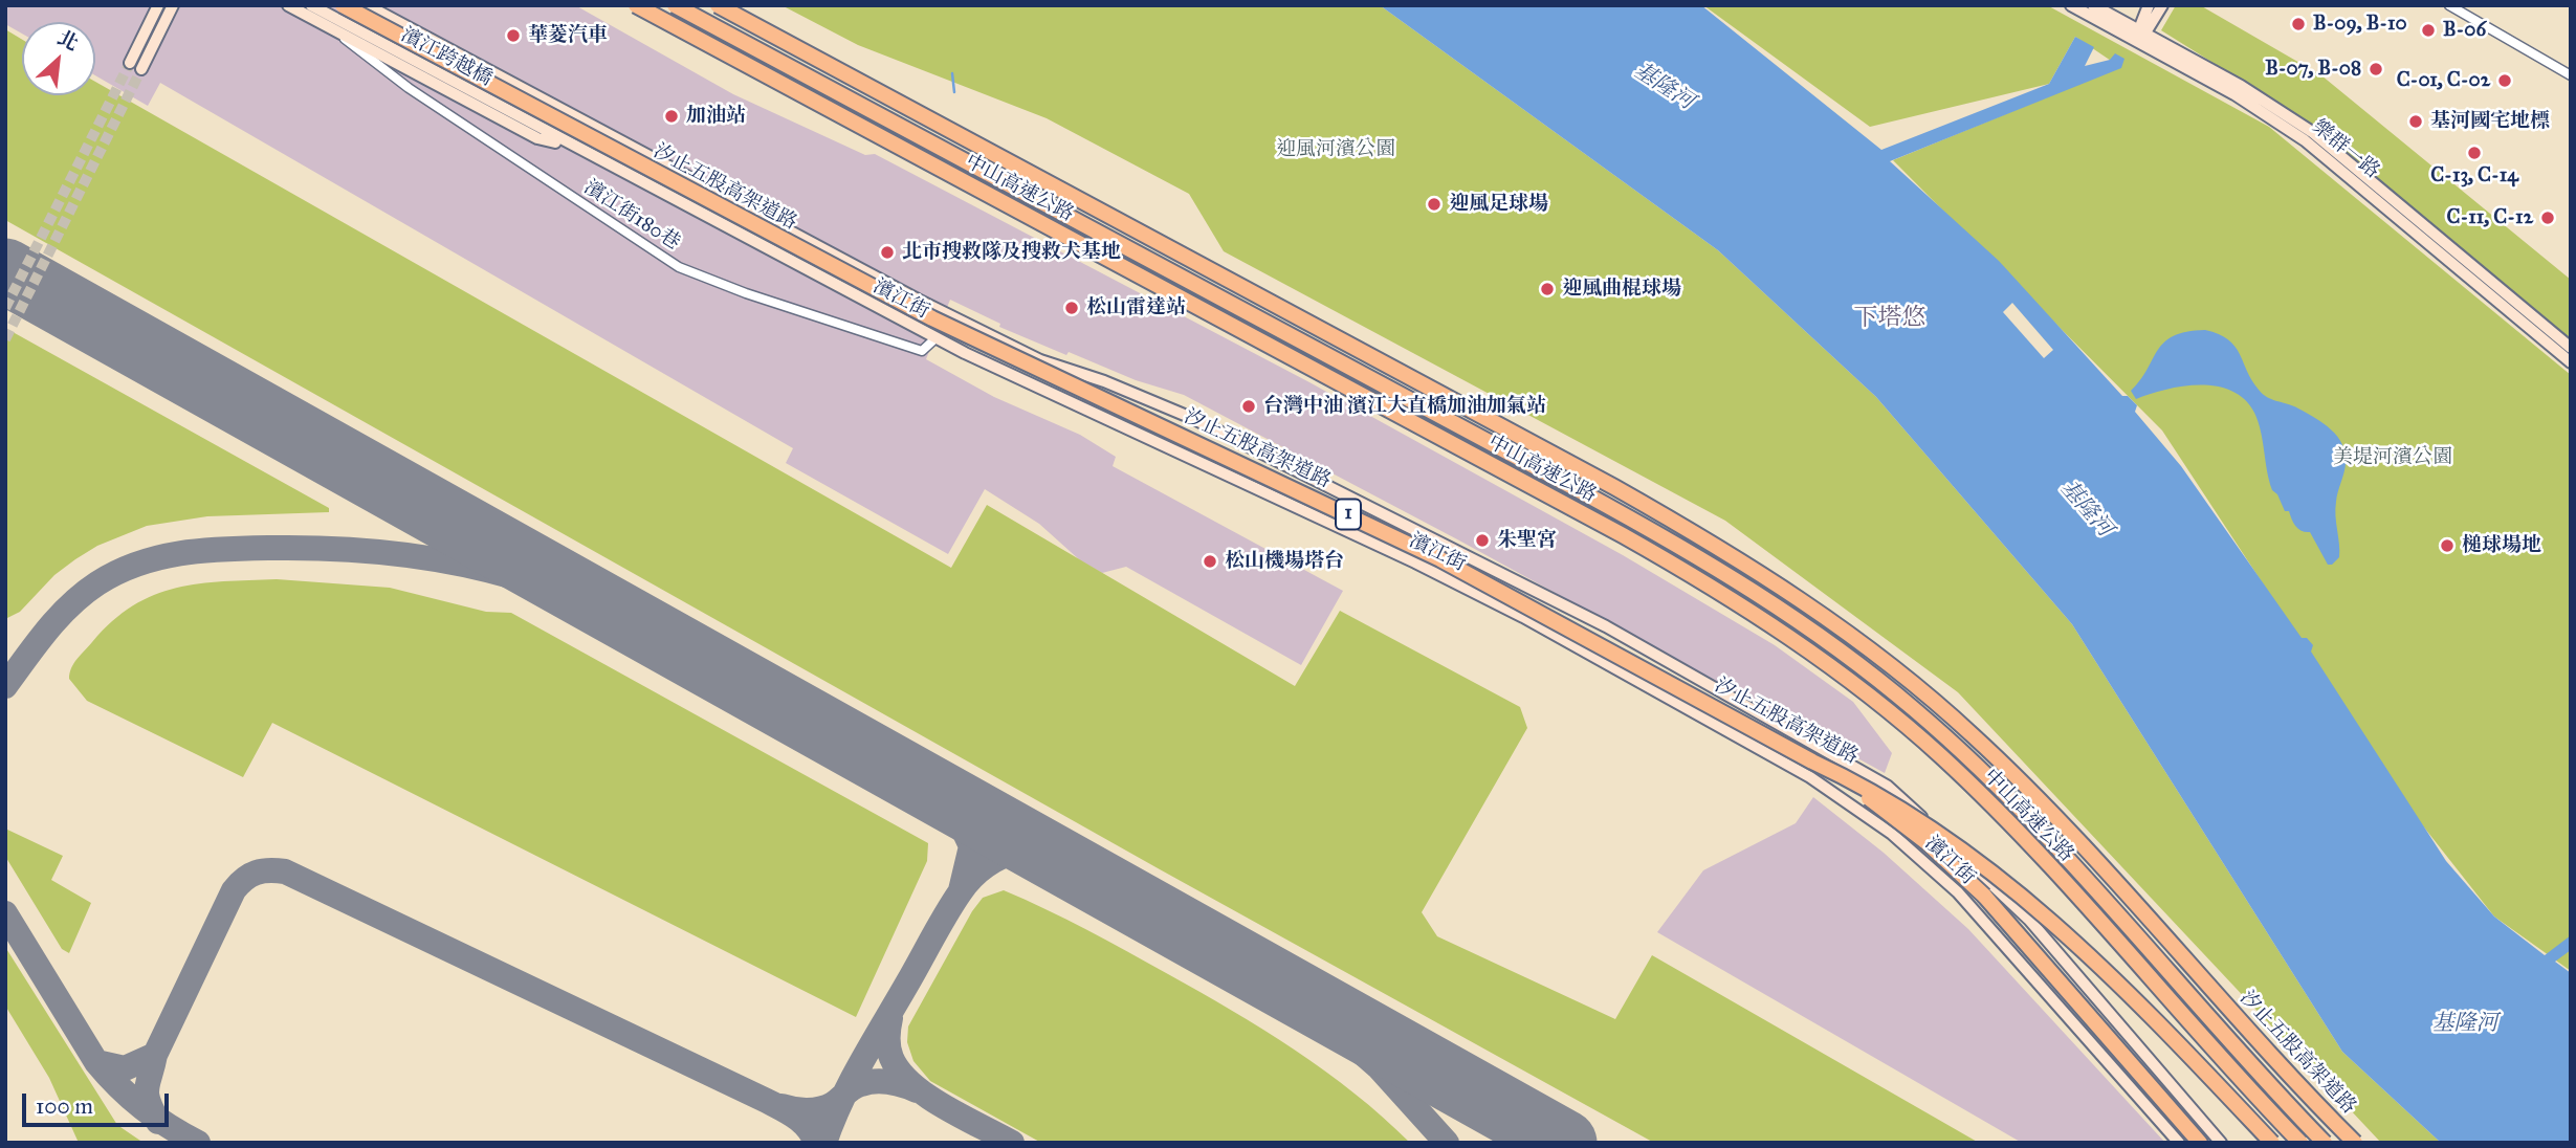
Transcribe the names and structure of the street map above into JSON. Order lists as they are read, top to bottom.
{
  "streets": {
    "highway": ["汐止五股高架道路", "中山高速公路", "1"],
    "main road": ["濱江跨越橋", "樂群一路", "濱江街"],
    "street": ["濱江街180巷"]
  },
  "crossings": [
    ["濱江跨越橋", "濱江街"],
    ["濱江街180巷", "濱江街"]
  ],
  "districts": ["下塔悠"],
  "water": ["基隆河"],
  "parks": ["迎風河濱公園", "美堤河濱公園"],
  "places": [
    "B-09, B-10",
    "B-06",
    "華菱汽車",
    "B-07, B-08",
    "C-01, C-02",
    "加油站",
    "基河國宅地標",
    "C-13, C-14",
    "迎風足球場",
    "C-11, C-12",
    "北市搜救隊及搜救犬基地",
    "迎風曲棍球場",
    "松山雷達站",
    "台灣中油 濱江大直橋加油加氣站",
    "朱聖宮",
    "槌球場地",
    "松山機場塔台"
  ],
  "scale_bar": "100 m",
  "north": "top right"
}
